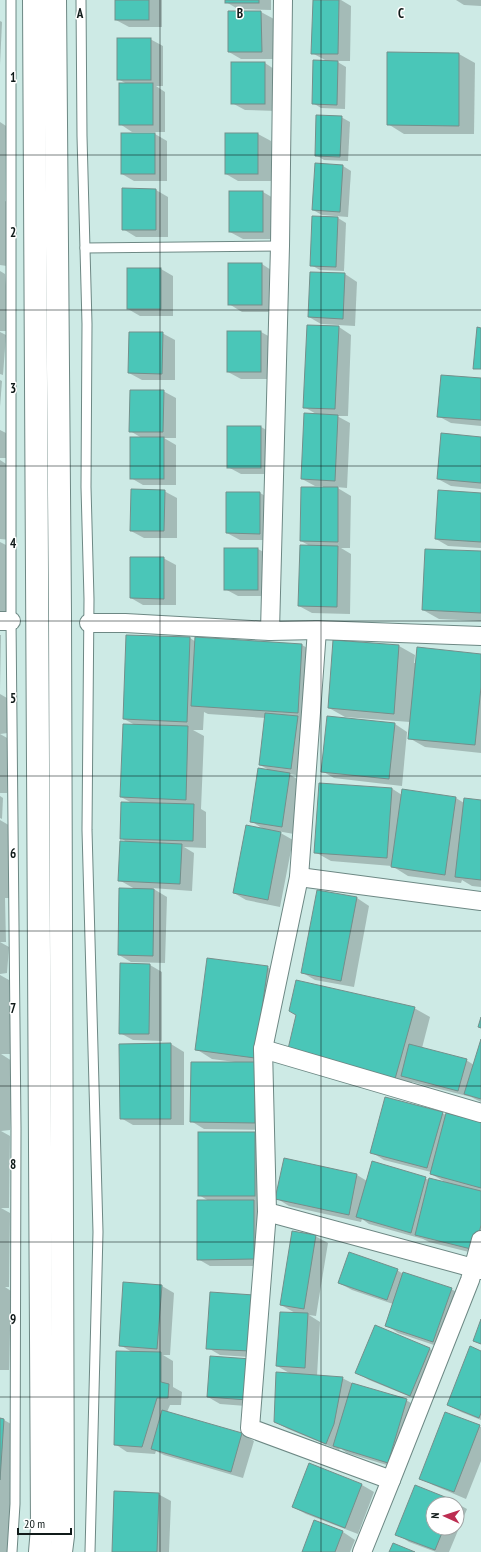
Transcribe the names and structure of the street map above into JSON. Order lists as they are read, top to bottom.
{
  "scale_bar": "20 m",
  "north": "left",
  "grid": {
    "columns": ["A", "B", "C"],
    "rows": [
      "1",
      "2",
      "3",
      "4",
      "5",
      "6",
      "7",
      "8",
      "9"
    ]
  }
}
